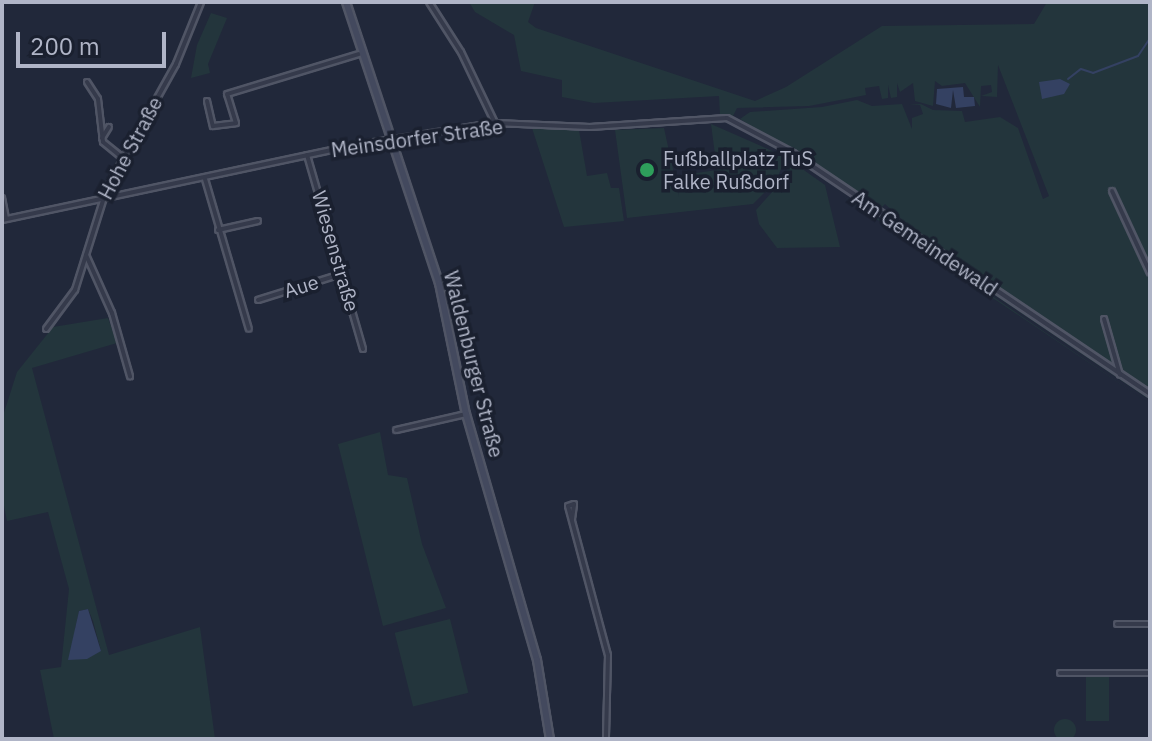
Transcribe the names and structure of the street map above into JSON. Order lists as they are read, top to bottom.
{
  "streets": {
    "main road": ["Waldenburger Straße"],
    "street": [
      "Meinsdorfer Straße",
      "Hohe Straße",
      "Am Gemeindewald",
      "Wiesenstraße",
      "Aue"
    ]
  },
  "crossings": [
    ["Meinsdorfer Straße", "Hohe Straße"],
    ["Meinsdorfer Straße", "Am Gemeindewald"],
    ["Meinsdorfer Straße", "Wiesenstraße"],
    ["Meinsdorfer Straße", "Waldenburger Straße"],
    ["Wiesenstraße", "Aue"]
  ],
  "places": ["Fußballplatz TuS Falke Rußdorf"],
  "scale_bar": "200 m"
}
